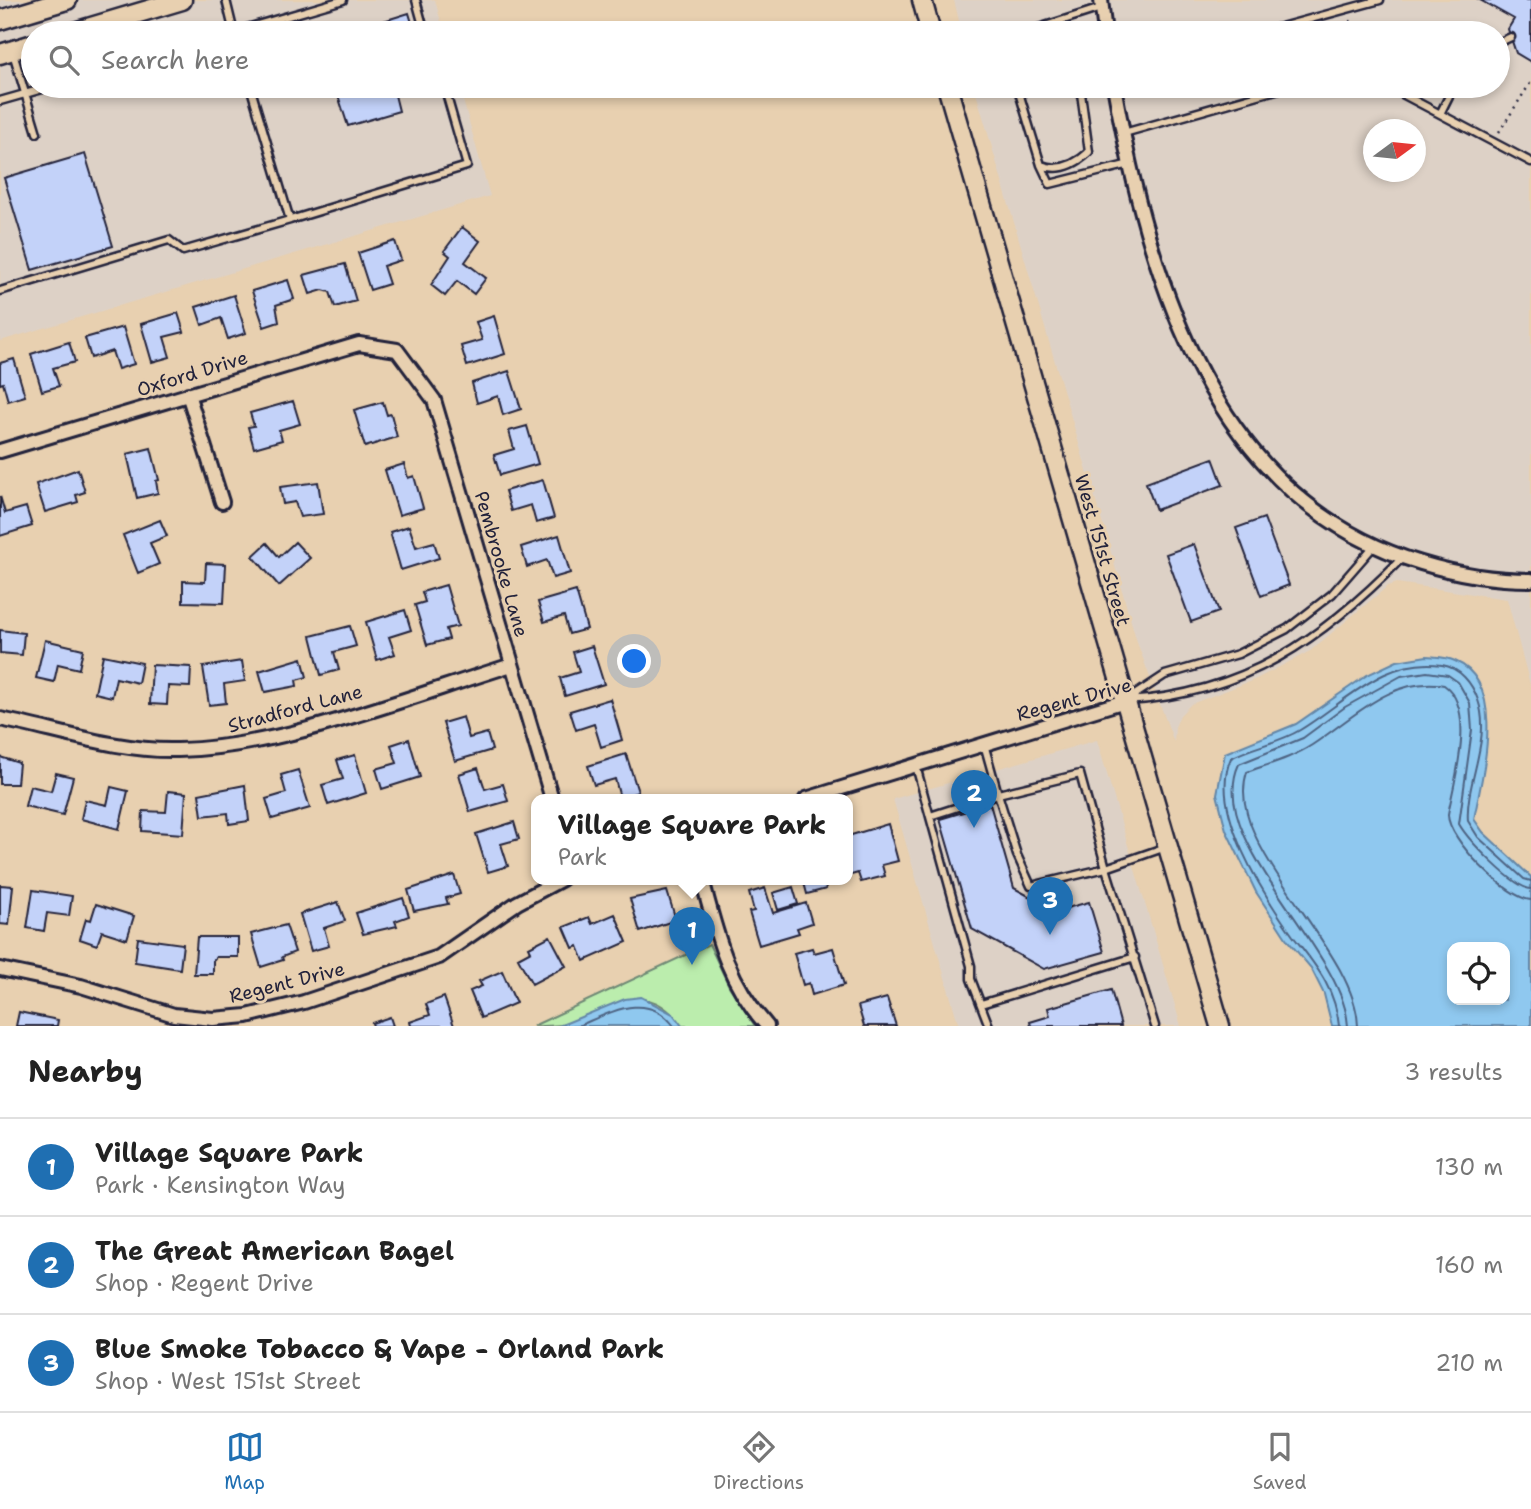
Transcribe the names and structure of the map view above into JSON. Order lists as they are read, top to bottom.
{
  "streets": {
    "street": [
      "Oxford Drive",
      "West 151st Street",
      "Pembrooke Lane",
      "Regent Drive",
      "Stradford Lane"
    ]
  },
  "crossings": [
    ["Oxford Drive", "Pembrooke Lane"],
    ["West 151st Street", "Regent Drive"],
    ["Pembrooke Lane", "Stradford Lane"]
  ],
  "north": "right",
  "page": {
    "search": "Search here",
    "pins": ["2", "3", "1"],
    "popup": ["Village Square Park", "Park"],
    "heading": ["Nearby", "3 results"],
    "list": [
      {
        "mark": "1",
        "name": "Village Square Park",
        "note": "Park · Kensington Way",
        "value": "130 m"
      },
      {
        "mark": "2",
        "name": "The Great American Bagel",
        "note": "Shop · Regent Drive",
        "value": "160 m"
      },
      {
        "mark": "3",
        "name": "Blue Smoke Tobacco & Vape - Orland Park",
        "note": "Shop · West 151st Street",
        "value": "210 m"
      }
    ],
    "nav": ["Map", "Directions", "Saved"]
  }
}
